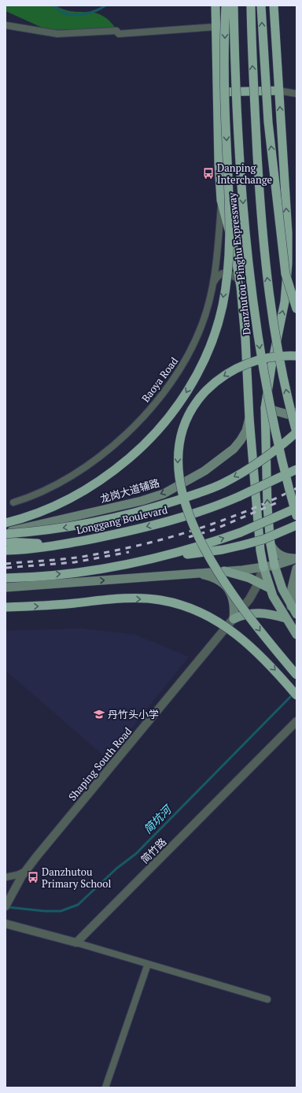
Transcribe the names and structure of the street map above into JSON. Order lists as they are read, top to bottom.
{
  "streets": {
    "highway": ["Danzhutou-Pinghu Expressway", "Longgang Boulevard"],
    "main road": ["龙岗大道辅路"],
    "street": ["Baoya Road", "Shaping South Road", "简竹路"]
  },
  "water": ["简坑河"],
  "places": {
    "bus stop": ["Danping Interchange", "Danzhutou Primary School"],
    "school or university": ["丹竹头小学"]
  }
}
